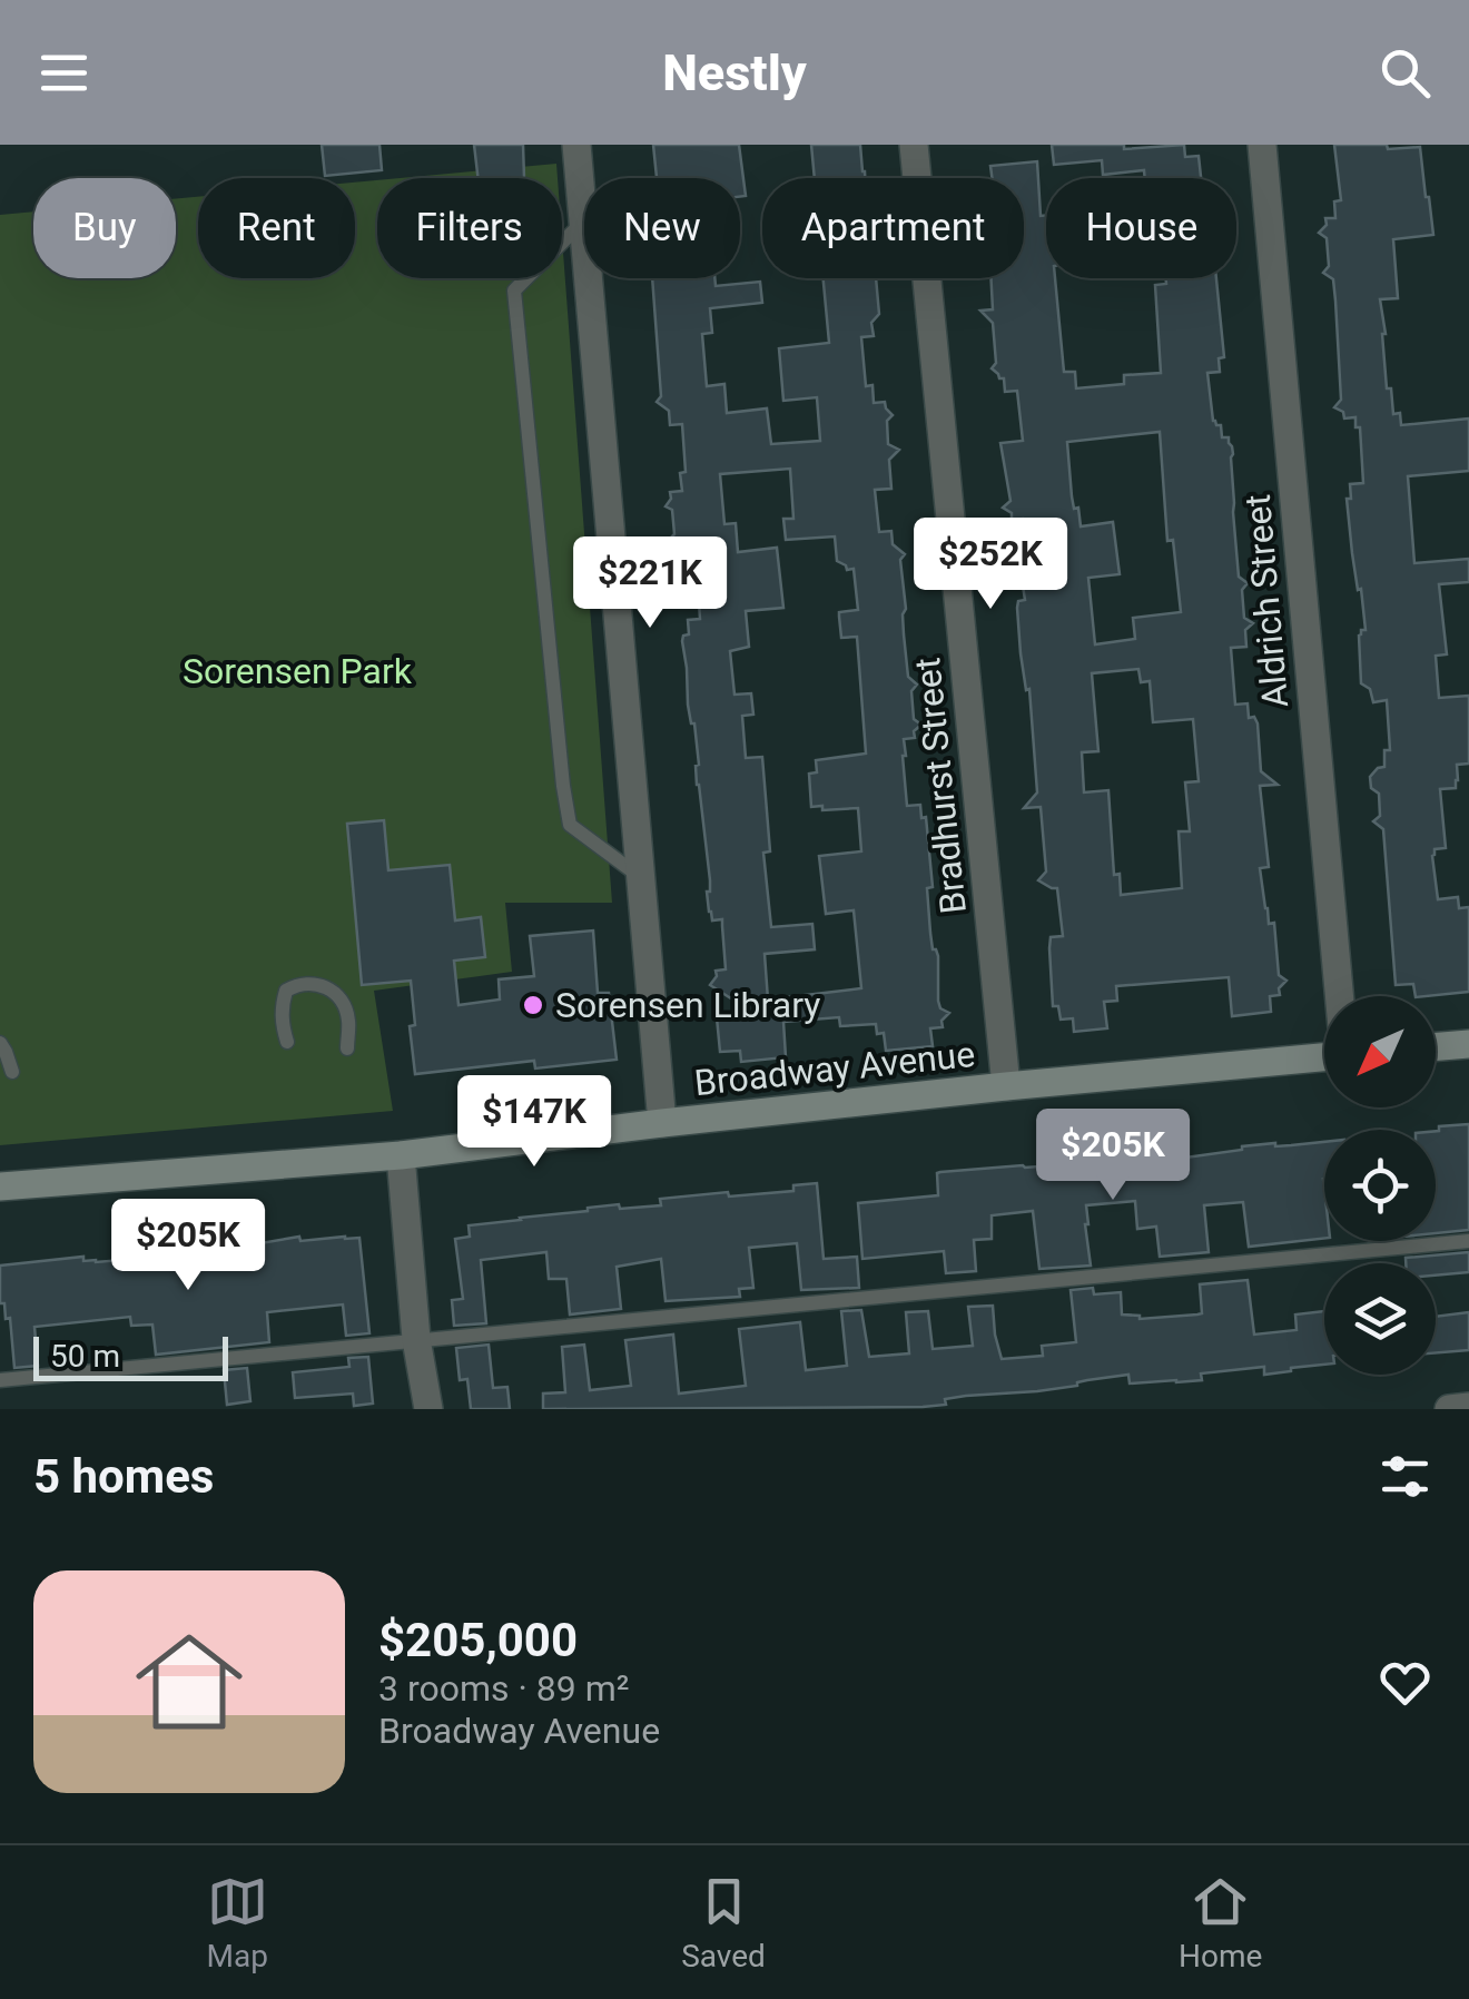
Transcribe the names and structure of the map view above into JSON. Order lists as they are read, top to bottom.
{
  "streets": {
    "street": ["Aldrich Street", "Bradhurst Street", "Broadway Avenue"]
  },
  "crossings": [
    ["Bradhurst Street", "Broadway Avenue"]
  ],
  "parks": ["Sorensen Park"],
  "places": ["Sorensen Library"],
  "scale_bar": "50 m",
  "north": "bottom left",
  "page": {
    "header": "Nestly",
    "chip": [
      "Buy",
      "Rent",
      "Filters",
      "New",
      "Apartment",
      "House"
    ],
    "price": [
      "$252K",
      "$221K",
      "$147K",
      "$205K",
      "$205K"
    ],
    "scale": "50 m",
    "heading": "5 homes",
    "list": [
      {
        "name": "$205,000",
        "note": "3 rooms · 89 m² · Broadway Avenue"
      }
    ],
    "tabs": ["Map", "Saved", "Home"]
  }
}
